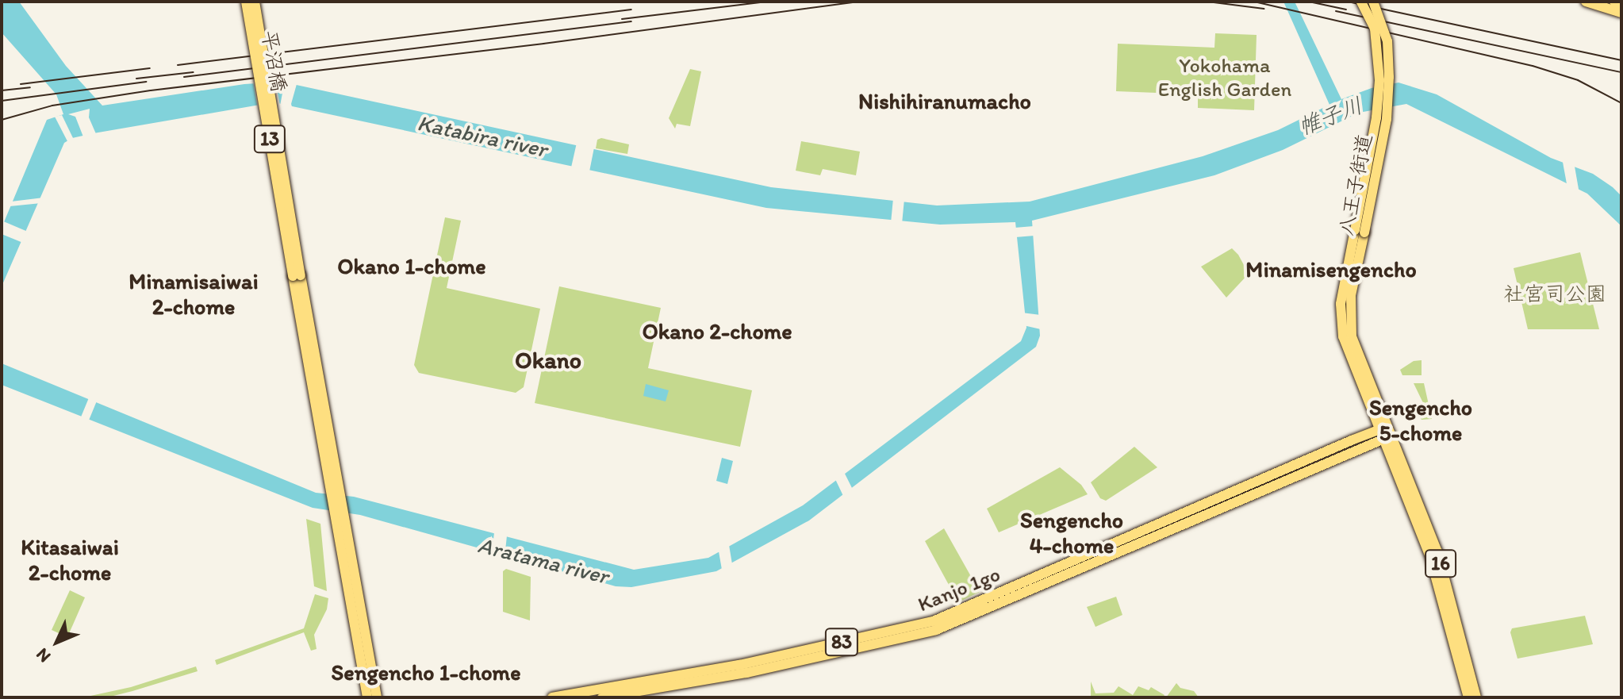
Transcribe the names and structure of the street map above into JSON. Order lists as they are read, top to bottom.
{
  "streets": {
    "main road": [
      "平沼橋",
      "13",
      "八王子街道",
      "16",
      "Kanjo 1go",
      "83"
    ]
  },
  "crossings": [
    ["平沼橋", "13"],
    ["八王子街道", "Kanjo 1go"]
  ],
  "districts": [
    "Nishihiranumacho",
    "Okano 1-chome",
    "Minamisengencho",
    "Minamisaiwai 2-chome",
    "Okano 2-chome",
    "Okano",
    "Sengencho 5-chome",
    "Sengencho 4-chome",
    "Kitasaiwai 2-chome",
    "Sengencho 1-chome"
  ],
  "water": ["帷子川", "Katabira river", "Aratama river"],
  "parks": ["Yokohama English Garden", "社宮司公園"],
  "north": "bottom left"
}
